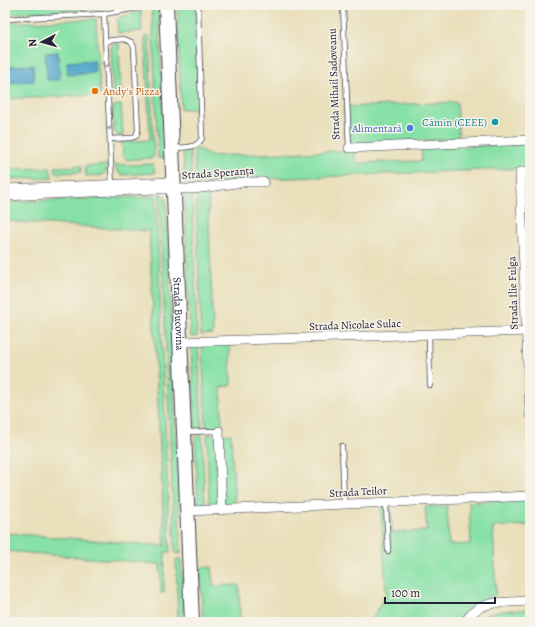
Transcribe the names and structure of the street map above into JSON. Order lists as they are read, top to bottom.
{
  "streets": {
    "main road": ["Strada Bucovina"],
    "street": [
      "Strada Mihail Sadoveanu",
      "Strada Speranța",
      "Strada Ilie Fulga",
      "Strada Nicolae Sulac",
      "Strada Teilor"
    ]
  },
  "crossings": [
    ["Strada Speranța", "Strada Bucovina"],
    ["Strada Ilie Fulga", "Strada Nicolae Sulac"],
    ["Strada Bucovina", "Strada Nicolae Sulac"],
    ["Strada Bucovina", "Strada Teilor"]
  ],
  "places": ["Andy's Pizza", "Cămin (CEEE)", "Alimentară"],
  "scale_bar": "100 m",
  "north": "left"
}
